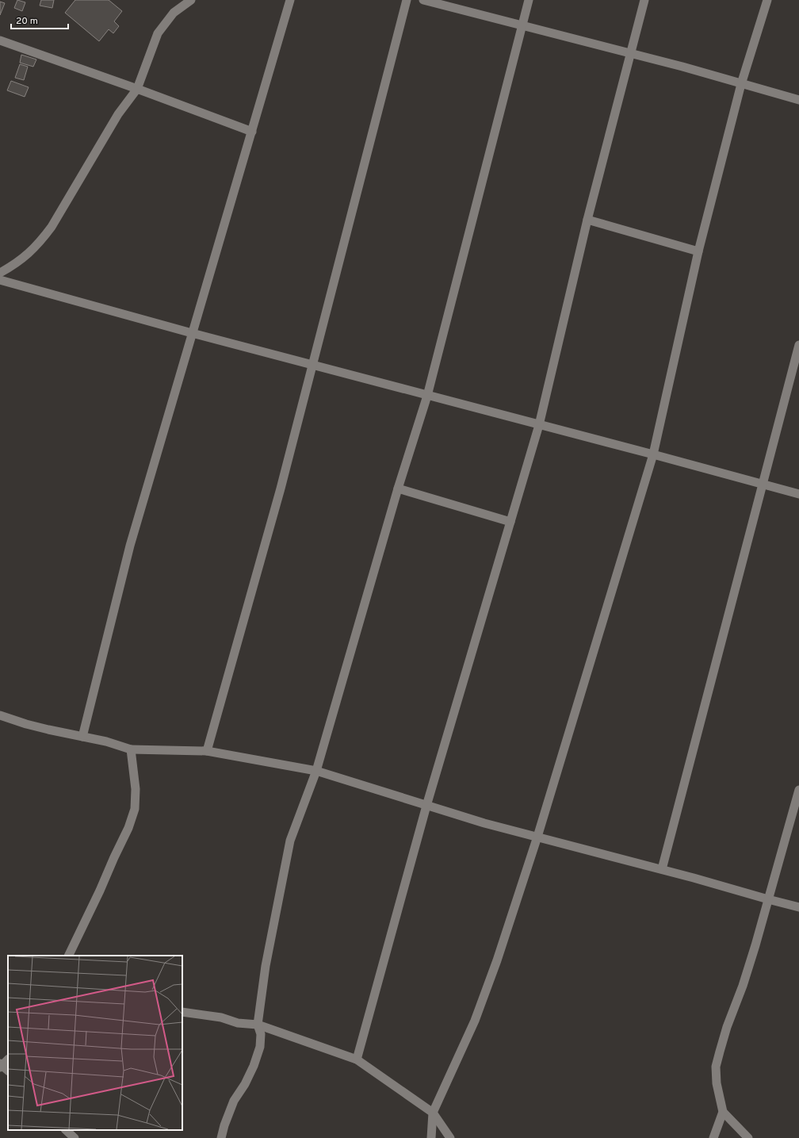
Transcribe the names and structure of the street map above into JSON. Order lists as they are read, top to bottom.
{
  "scale_bar": "20 m"
}
